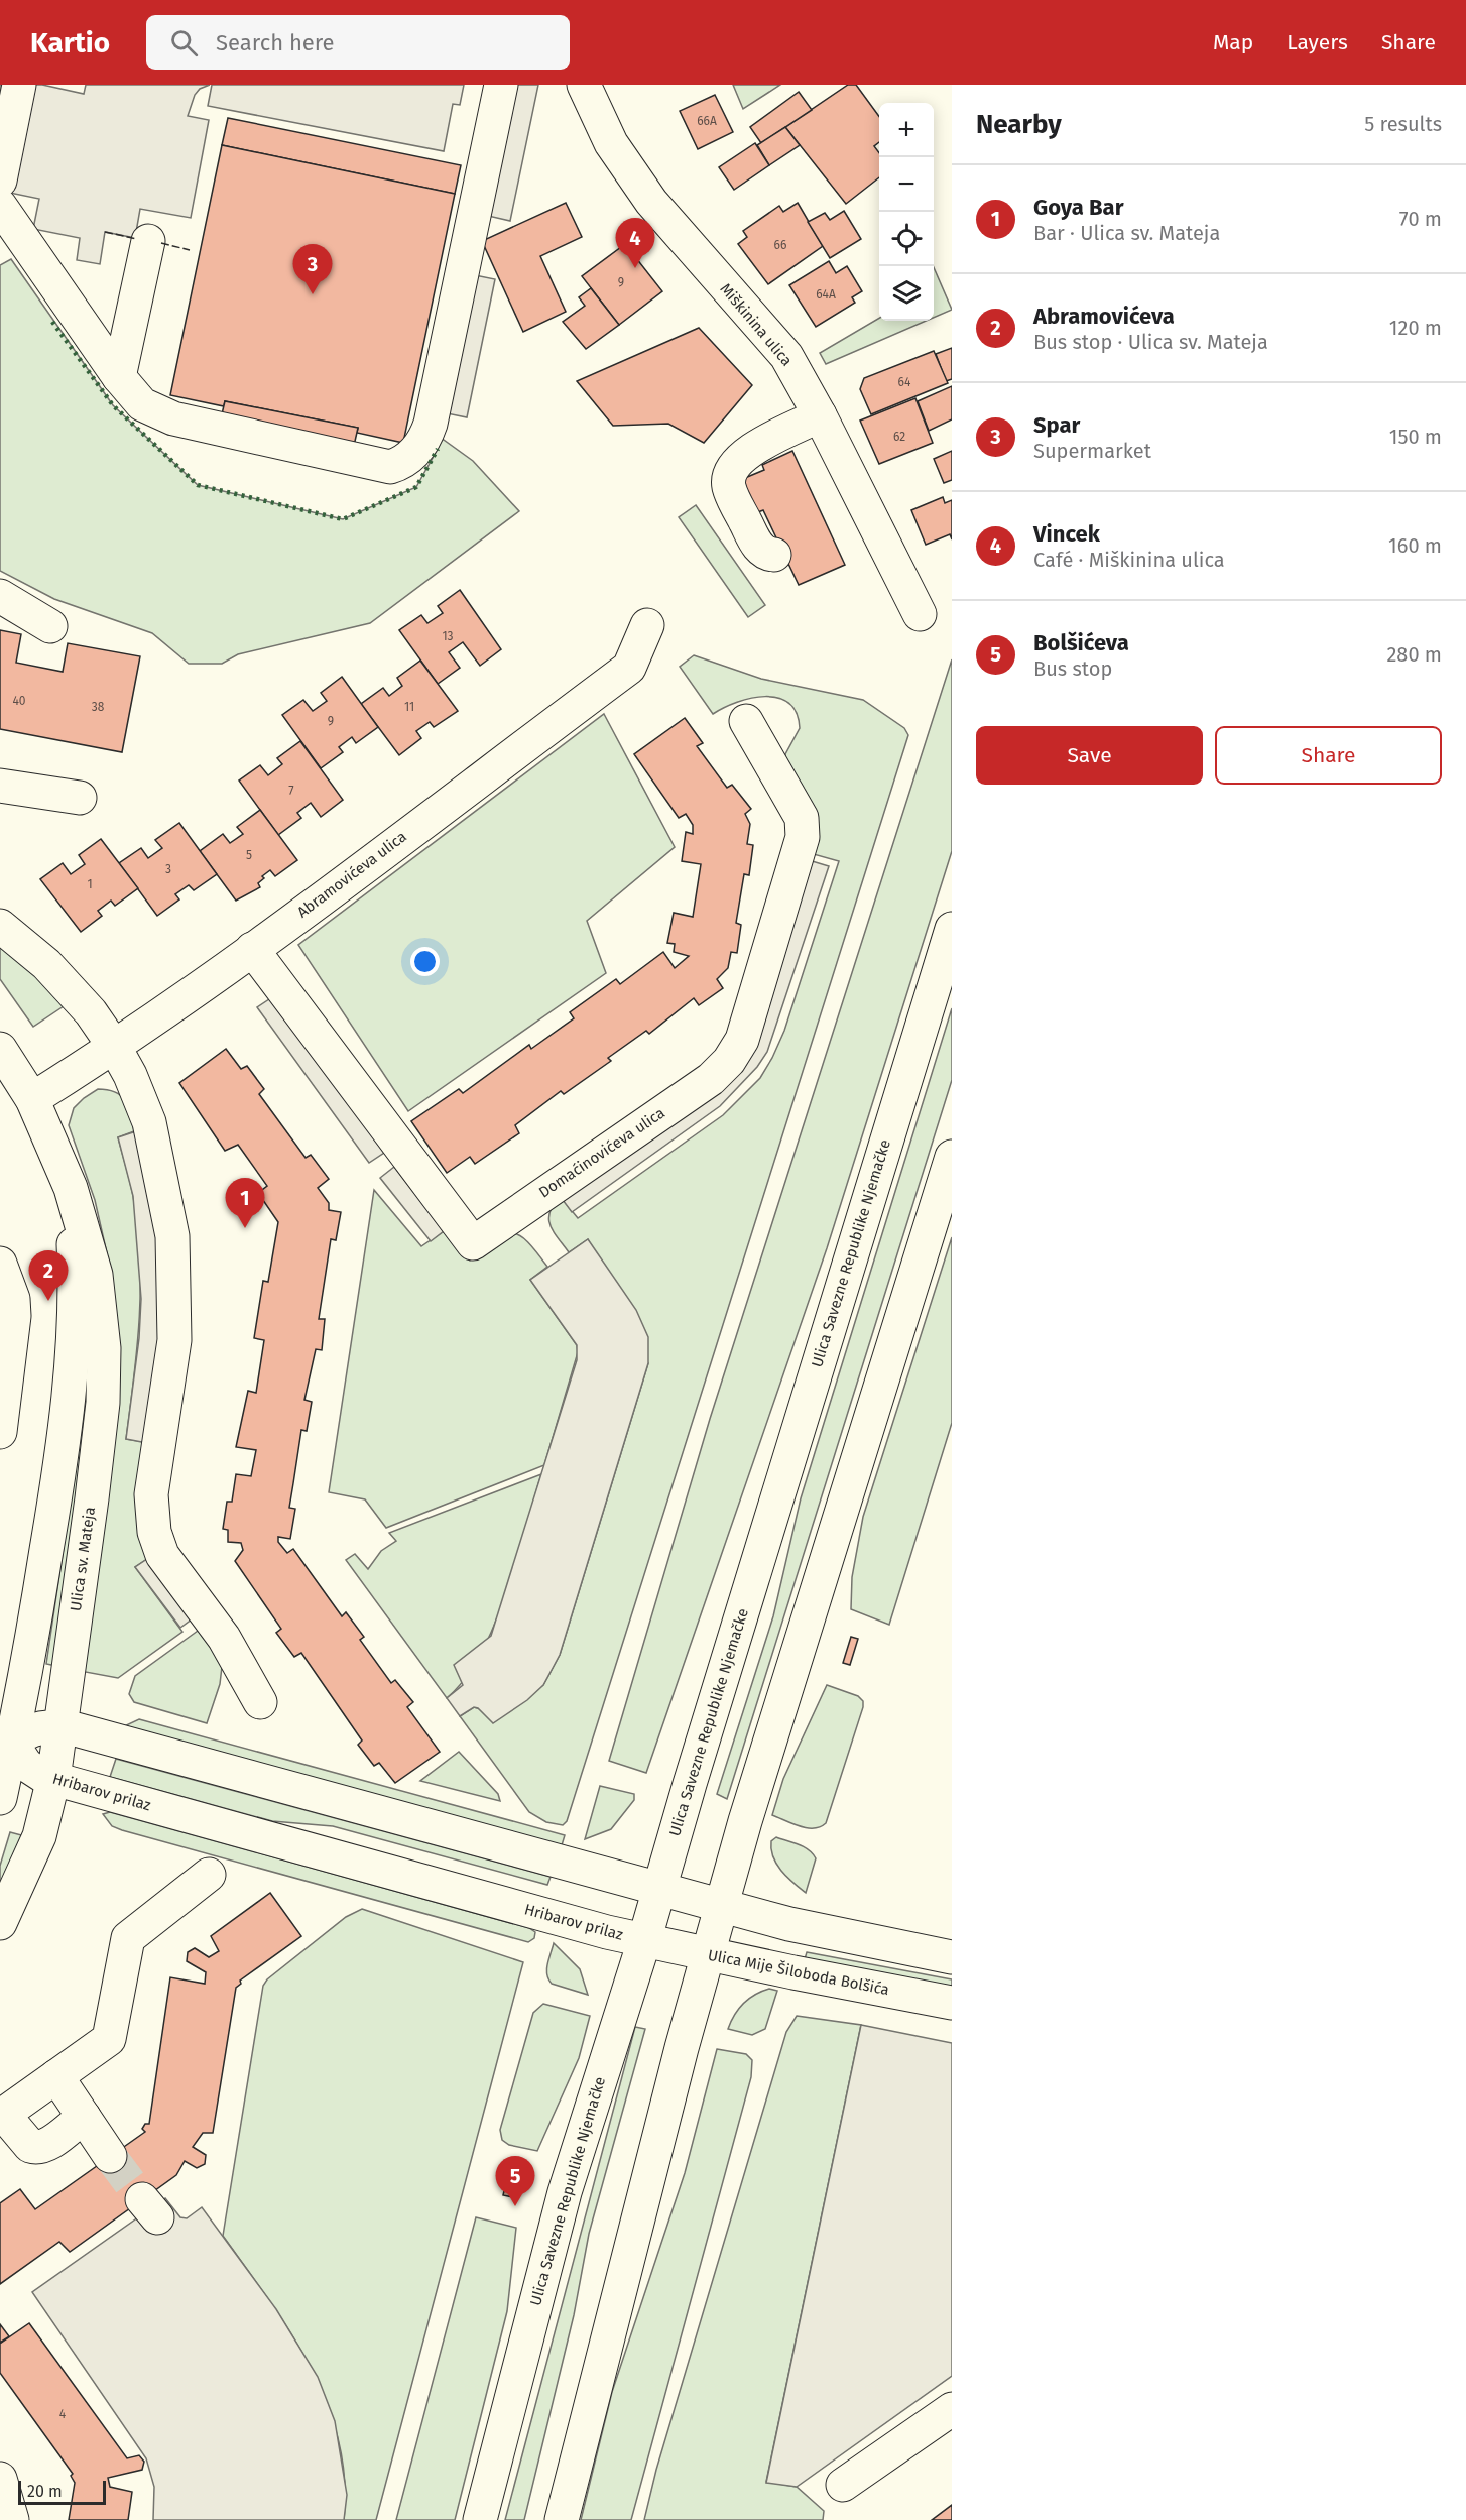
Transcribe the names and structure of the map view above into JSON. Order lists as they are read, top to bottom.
{
  "streets": {
    "street": [
      "Miškinina ulica",
      "Abramovićeva ulica",
      "Domaćinovićeva ulica",
      "Ulica Savezne Republike Njemačke",
      "Ulica sv. Mateja",
      "Hribarov prilaz",
      "Ulica Mije Šiloboda Bolšića"
    ]
  },
  "crossings": [
    ["Abramovićeva ulica", "Domaćinovićeva ulica"],
    ["Abramovićeva ulica", "Ulica sv. Mateja"],
    ["Ulica Savezne Republike Njemačke", "Hribarov prilaz"],
    ["Ulica Savezne Republike Njemačke", "Ulica Mije Šiloboda Bolšića"],
    ["Ulica sv. Mateja", "Hribarov prilaz"],
    ["Hribarov prilaz", "Ulica Mije Šiloboda Bolšića"]
  ],
  "house_numbers": [
    "66A",
    "66",
    "9",
    "64A",
    "64",
    "62",
    "13",
    "40",
    "38",
    "11",
    "9",
    "7",
    "5",
    "3",
    "1",
    "4"
  ],
  "scale_bar": "20 m",
  "page": {
    "header": "Kartio",
    "search": "Search here",
    "nav": ["Map", "Layers", "Share"],
    "heading": ["Nearby", "5 results"],
    "map_buttons": ["+", "−"],
    "list": [
      {
        "mark": "1",
        "name": "Goya Bar",
        "note": "Bar · Ulica sv. Mateja",
        "value": "70 m"
      },
      {
        "mark": "2",
        "name": "Abramovićeva",
        "note": "Bus stop · Ulica sv. Mateja",
        "value": "120 m"
      },
      {
        "mark": "3",
        "name": "Spar",
        "note": "Supermarket",
        "value": "150 m"
      },
      {
        "mark": "4",
        "name": "Vincek",
        "note": "Café · Miškinina ulica",
        "value": "160 m"
      },
      {
        "mark": "5",
        "name": "Bolšićeva",
        "note": "Bus stop",
        "value": "280 m"
      }
    ],
    "pins": [
      "4",
      "3",
      "1",
      "2",
      "5"
    ],
    "buttons": ["Save", "Share"],
    "scale": "20 m"
  }
}
